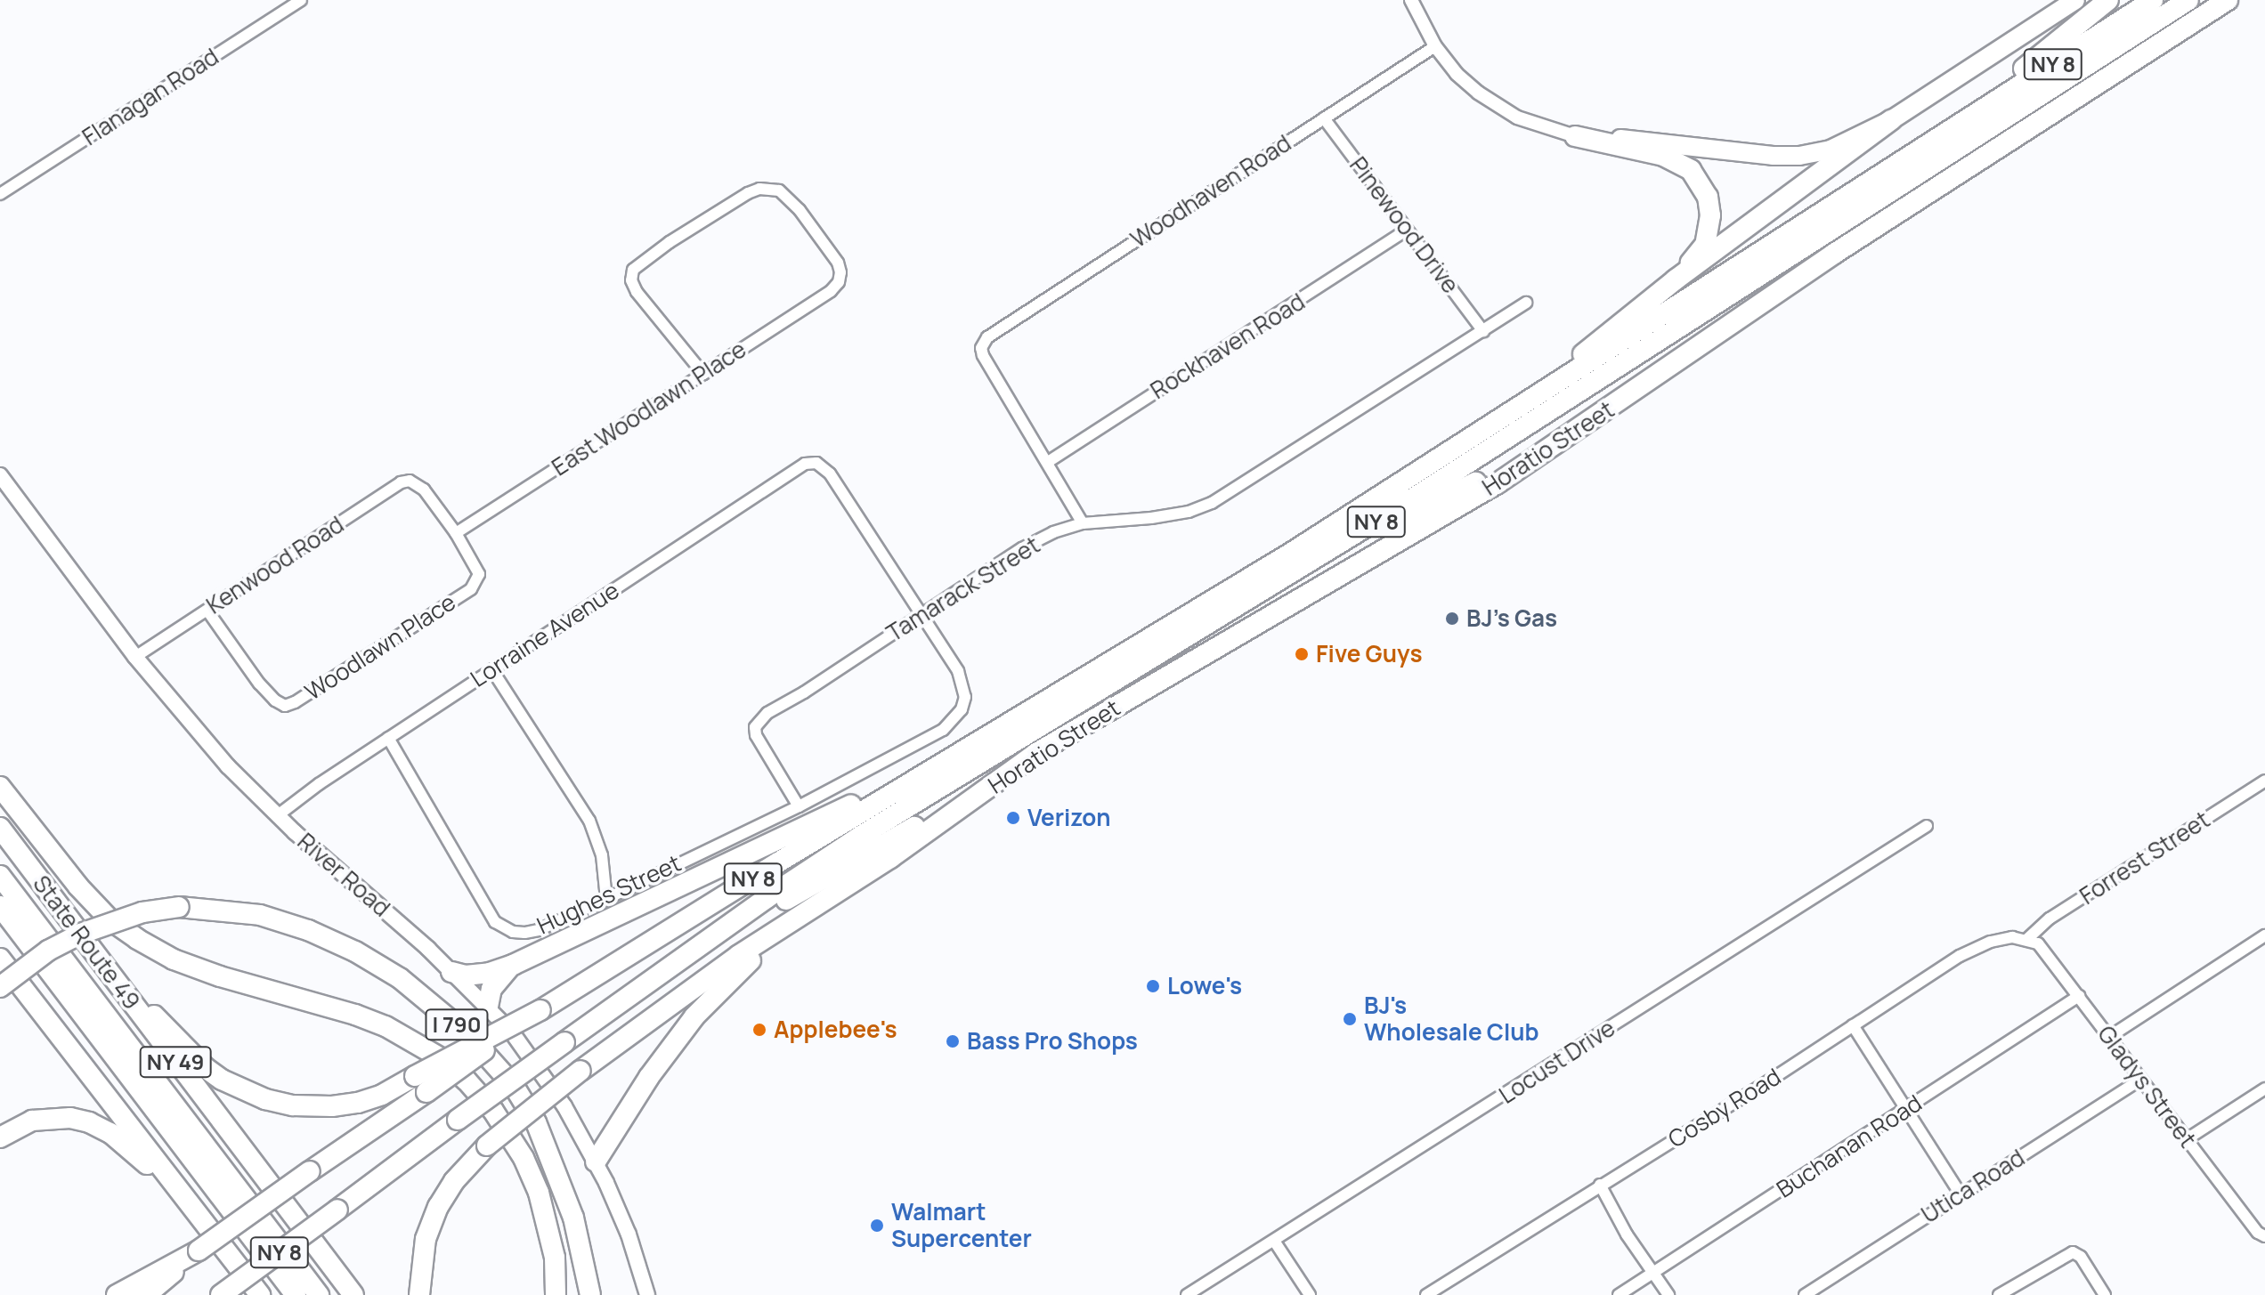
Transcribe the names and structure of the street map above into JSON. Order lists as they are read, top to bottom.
{
  "streets": {
    "highway": [
      "NY 8",
      "Horatio Street",
      "State Route 49",
      "I 790",
      "NY 49"
    ],
    "main road": ["River Road"],
    "street": [
      "Flanagan Road",
      "Woodhaven Road",
      "Pinewood Drive",
      "Rockhaven Road",
      "East Woodlawn Place",
      "Kenwood Road",
      "Tamarack Street",
      "Lorraine Avenue",
      "Woodlawn Place",
      "Forrest Street",
      "Hughes Street",
      "Locust Drive",
      "Gladys Street",
      "Cosby Road",
      "Buchanan Road",
      "Utica Road"
    ]
  },
  "crossings": [
    ["Woodhaven Road", "Pinewood Drive"],
    ["Woodhaven Road", "Rockhaven Road"],
    ["Pinewood Drive", "Rockhaven Road"],
    ["Pinewood Drive", "Tamarack Street"],
    ["East Woodlawn Place", "Woodlawn Place"],
    ["Kenwood Road", "Woodlawn Place"],
    ["Kenwood Road", "River Road"],
    ["Tamarack Street", "Hughes Street"],
    ["Lorraine Avenue", "River Road"],
    ["Lorraine Avenue", "Hughes Street"],
    ["Forrest Street", "Gladys Street"],
    ["Forrest Street", "Cosby Road"],
    ["Gladys Street", "Cosby Road"],
    ["Gladys Street", "Buchanan Road"],
    ["Gladys Street", "Utica Road"]
  ],
  "places": [
    "BJ's Gas",
    "Five Guys",
    "Verizon",
    "Lowe's",
    "BJ's Wholesale Club",
    "Applebee's",
    "Bass Pro Shops",
    "Walmart Supercenter"
  ]
}
